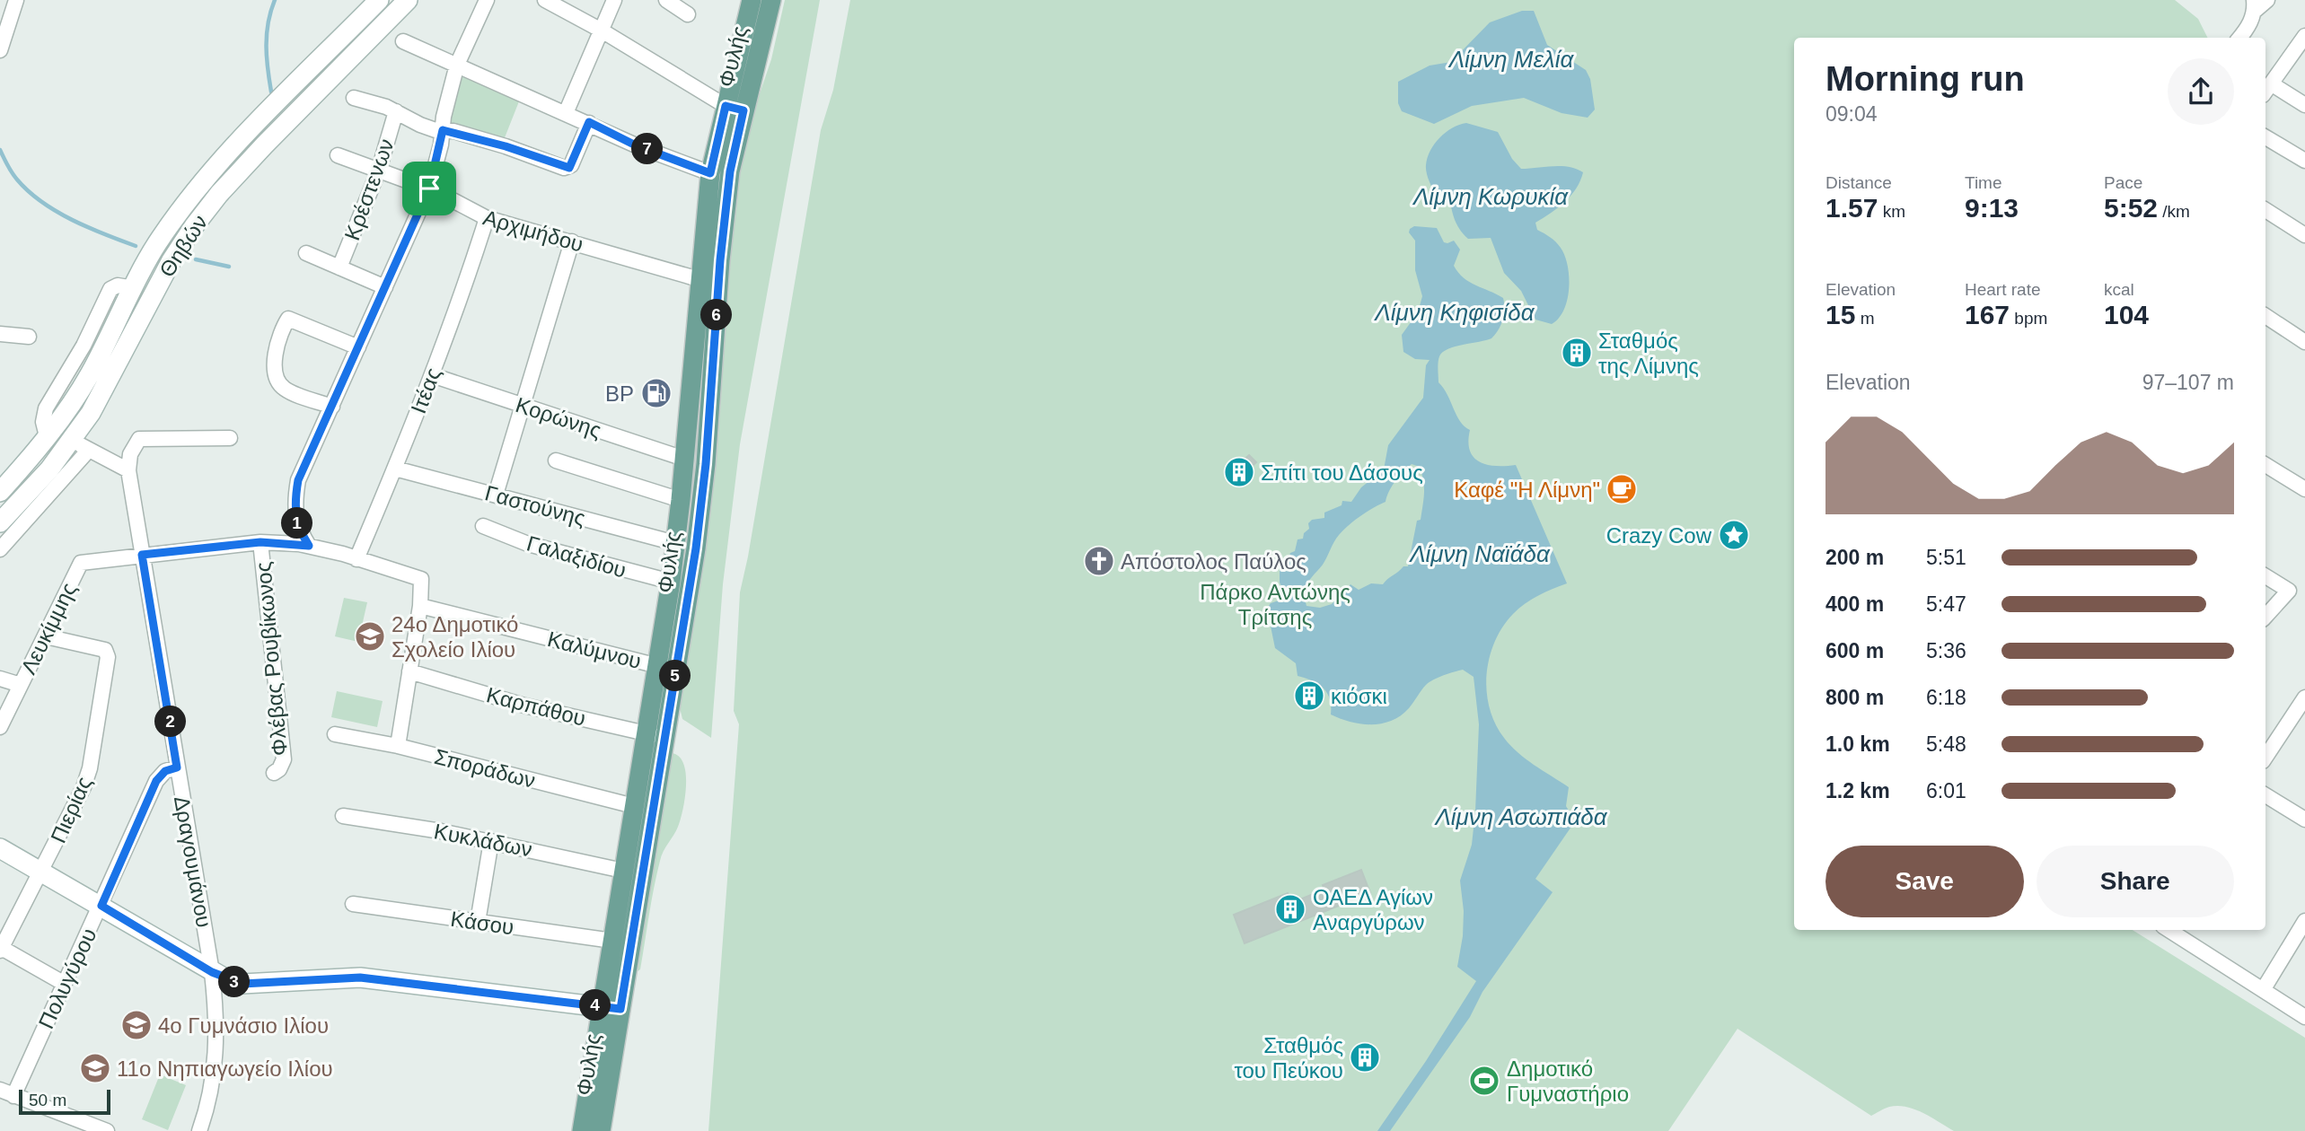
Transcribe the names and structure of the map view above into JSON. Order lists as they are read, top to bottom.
{
  "streets": {
    "main road": ["Φυλής", "Θηβών"],
    "street": [
      "Κρέστενων",
      "Αρχιμήδου",
      "Ιτέας",
      "Κορώνης",
      "Γαστούνης",
      "Γαλαξιδίου",
      "Λευκίμμης",
      "Καλύμνου",
      "Φλέβας Ρουβίκωνος",
      "Καρπάθου",
      "Σποράδων",
      "Πιερίας",
      "Κυκλάδων",
      "Δραγουμάνου",
      "Κάσου",
      "Πολυγύρου"
    ]
  },
  "crossings": [
    ["Φυλής", "Αρχιμήδου"],
    ["Φυλής", "Κορώνης"],
    ["Φυλής", "Γαστούνης"],
    ["Φυλής", "Γαλαξιδίου"],
    ["Φυλής", "Καλύμνου"],
    ["Φυλής", "Καρπάθου"],
    ["Φυλής", "Σποράδων"],
    ["Φυλής", "Κυκλάδων"],
    ["Φυλής", "Κάσου"],
    ["Κρέστενων", "Αρχιμήδου"],
    ["Αρχιμήδου", "Ιτέας"],
    ["Ιτέας", "Κορώνης"],
    ["Ιτέας", "Γαστούνης"],
    ["Λευκίμμης", "Πιερίας"],
    ["Λευκίμμης", "Δραγουμάνου"],
    ["Δραγουμάνου", "Πολυγύρου"]
  ],
  "water": [
    "Λίμνη Μελία",
    "Λίμνη Κωρυκία",
    "Λίμνη Κηφισίδα",
    "Λίμνη Ναϊάδα",
    "Λίμνη Ασωπιάδα"
  ],
  "parks": ["Πάρκο Αντώνης Τρίτσης"],
  "places": {
    "building": [
      "Σταθμός της Λίμνης",
      "Σπίτι του Δάσους",
      "κιόσκι",
      "ΟΑΕΔ Αγίων Αναργύρων",
      "Σταθμός του Πεύκου"
    ],
    "fuel station": ["BP"],
    "cafe": ["Καφέ \"Η Λίμνη\""],
    "place": ["Crazy Cow"],
    "church": ["Απόστολος Παύλος"],
    "school or university": ["24ο Δημοτικό Σχολείο Ιλίου", "4ο Γυμνάσιο Ιλίου", "11ο Νηπιαγωγείο Ιλίου"],
    "sports": ["Δημοτικό Γυμναστήριο"]
  },
  "scale_bar": "50 m",
  "page": {
    "heading": ["Morning run", "09:04"],
    "pins": [
      "7",
      "6",
      "1",
      "5",
      "2",
      "3",
      "4"
    ],
    "stats": [
      ["Distance", "1.57 km"],
      ["Time", "9:13"],
      ["Pace", "5:52 /km"],
      ["Elevation", "15 m"],
      ["Heart rate", "167 bpm"],
      ["kcal", "104"]
    ],
    "chart": ["Elevation", "97–107 m"],
    "list": [
      {
        "name": "200 m",
        "note": "5:51"
      },
      {
        "name": "400 m",
        "note": "5:47"
      },
      {
        "name": "600 m",
        "note": "5:36"
      },
      {
        "name": "800 m",
        "note": "6:18"
      },
      {
        "name": "1.0 km",
        "note": "5:48"
      },
      {
        "name": "1.2 km",
        "note": "6:01"
      }
    ],
    "buttons": ["Save", "Share"],
    "scale": "50 m"
  }
}
